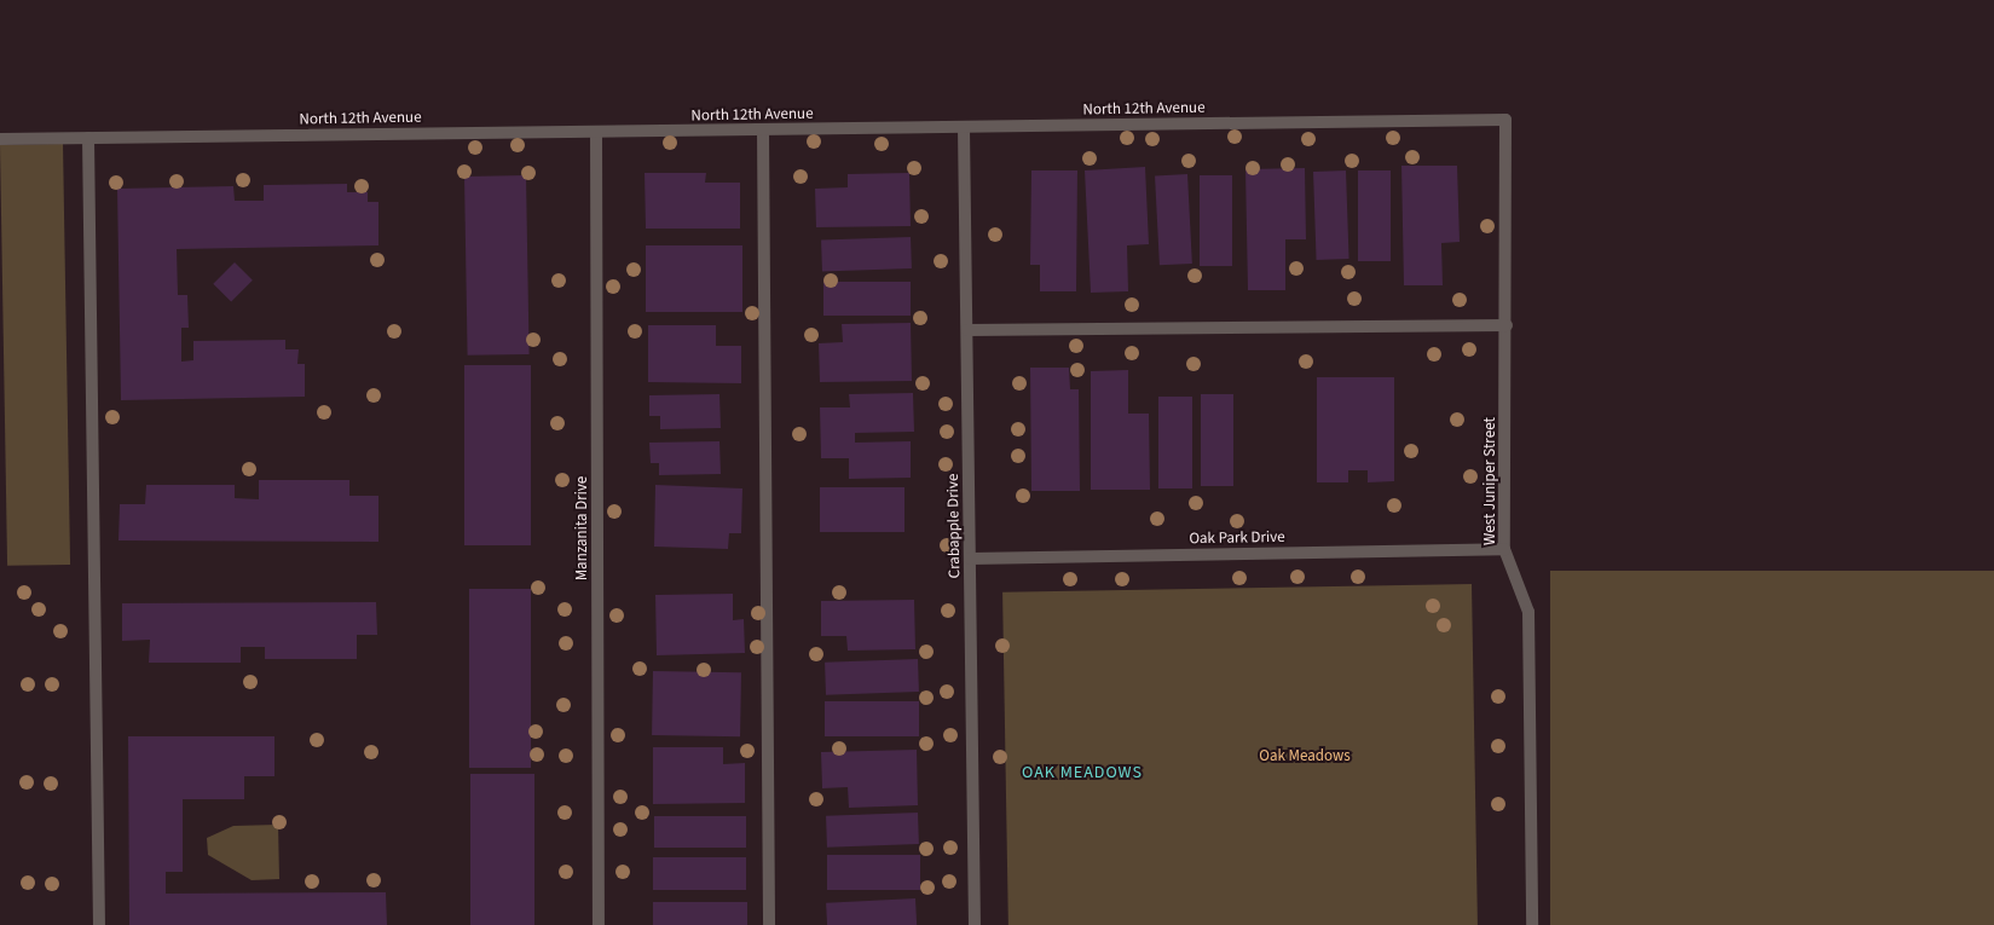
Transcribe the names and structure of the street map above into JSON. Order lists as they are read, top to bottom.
{
  "streets": {
    "street": [
      "North 12th Avenue",
      "West Juniper Street",
      "Crabapple Drive",
      "Manzanita Drive",
      "Oak Park Drive"
    ]
  },
  "crossings": [
    ["North 12th Avenue", "West Juniper Street"],
    ["North 12th Avenue", "Crabapple Drive"],
    ["North 12th Avenue", "Manzanita Drive"],
    ["West Juniper Street", "Oak Park Drive"],
    ["Crabapple Drive", "Oak Park Drive"]
  ],
  "districts": ["OAK MEADOWS"],
  "parks": ["Oak Meadows"]
}
